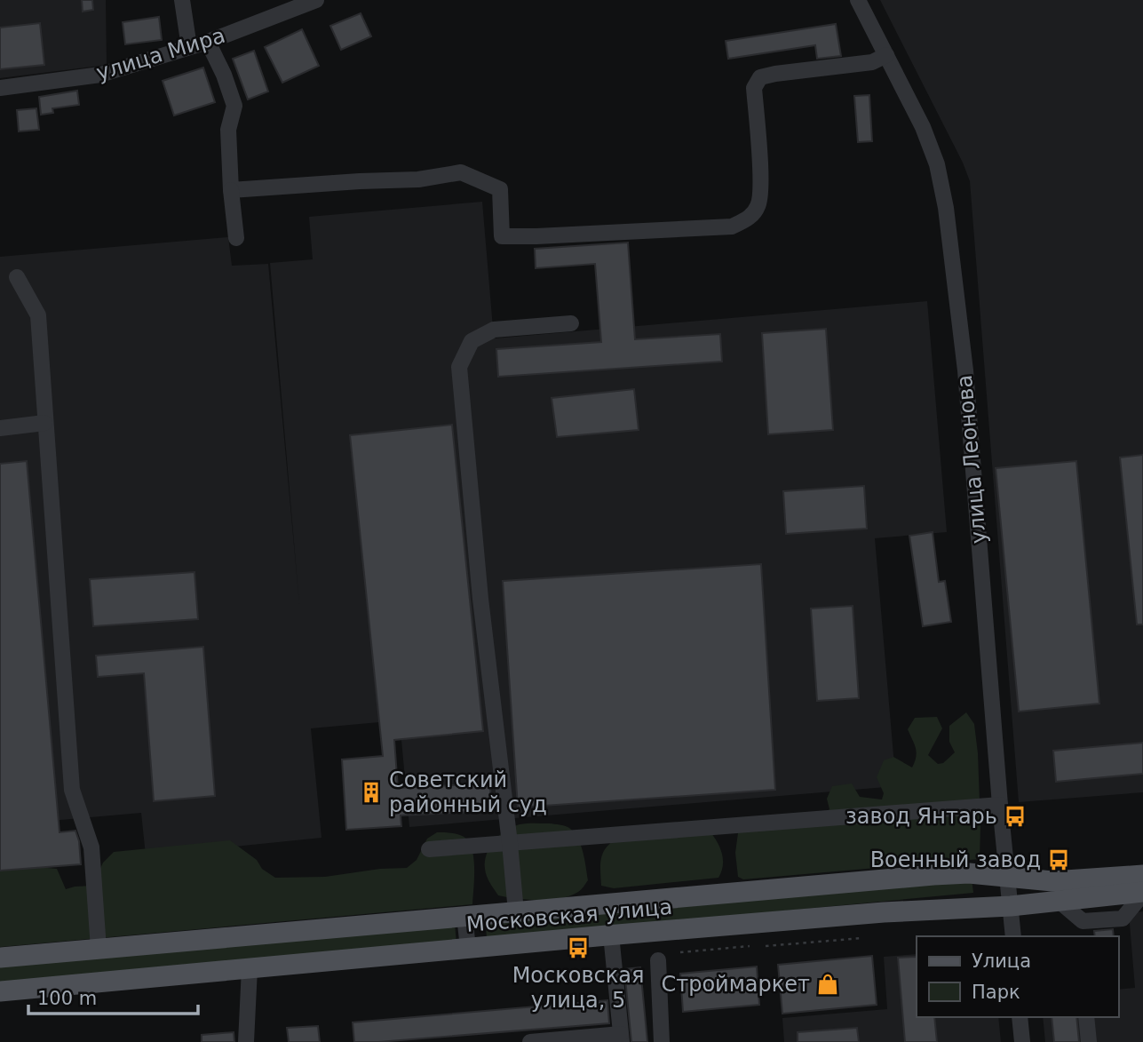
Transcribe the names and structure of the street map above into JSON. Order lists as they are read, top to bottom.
{
  "streets": {
    "main road": ["Московская улица"],
    "street": ["улица Мира", "улица Леонова"]
  },
  "crossings": [
    ["улица Леонова", "Московская улица"]
  ],
  "places": {
    "building": ["Советский районный суд"],
    "bus stop": ["завод Янтарь", "Военный завод", "Московская улица, 5"],
    "shop": ["Строймаркет"]
  },
  "legend": ["Улица", "Парк"],
  "scale_bar": "100 m"
}
